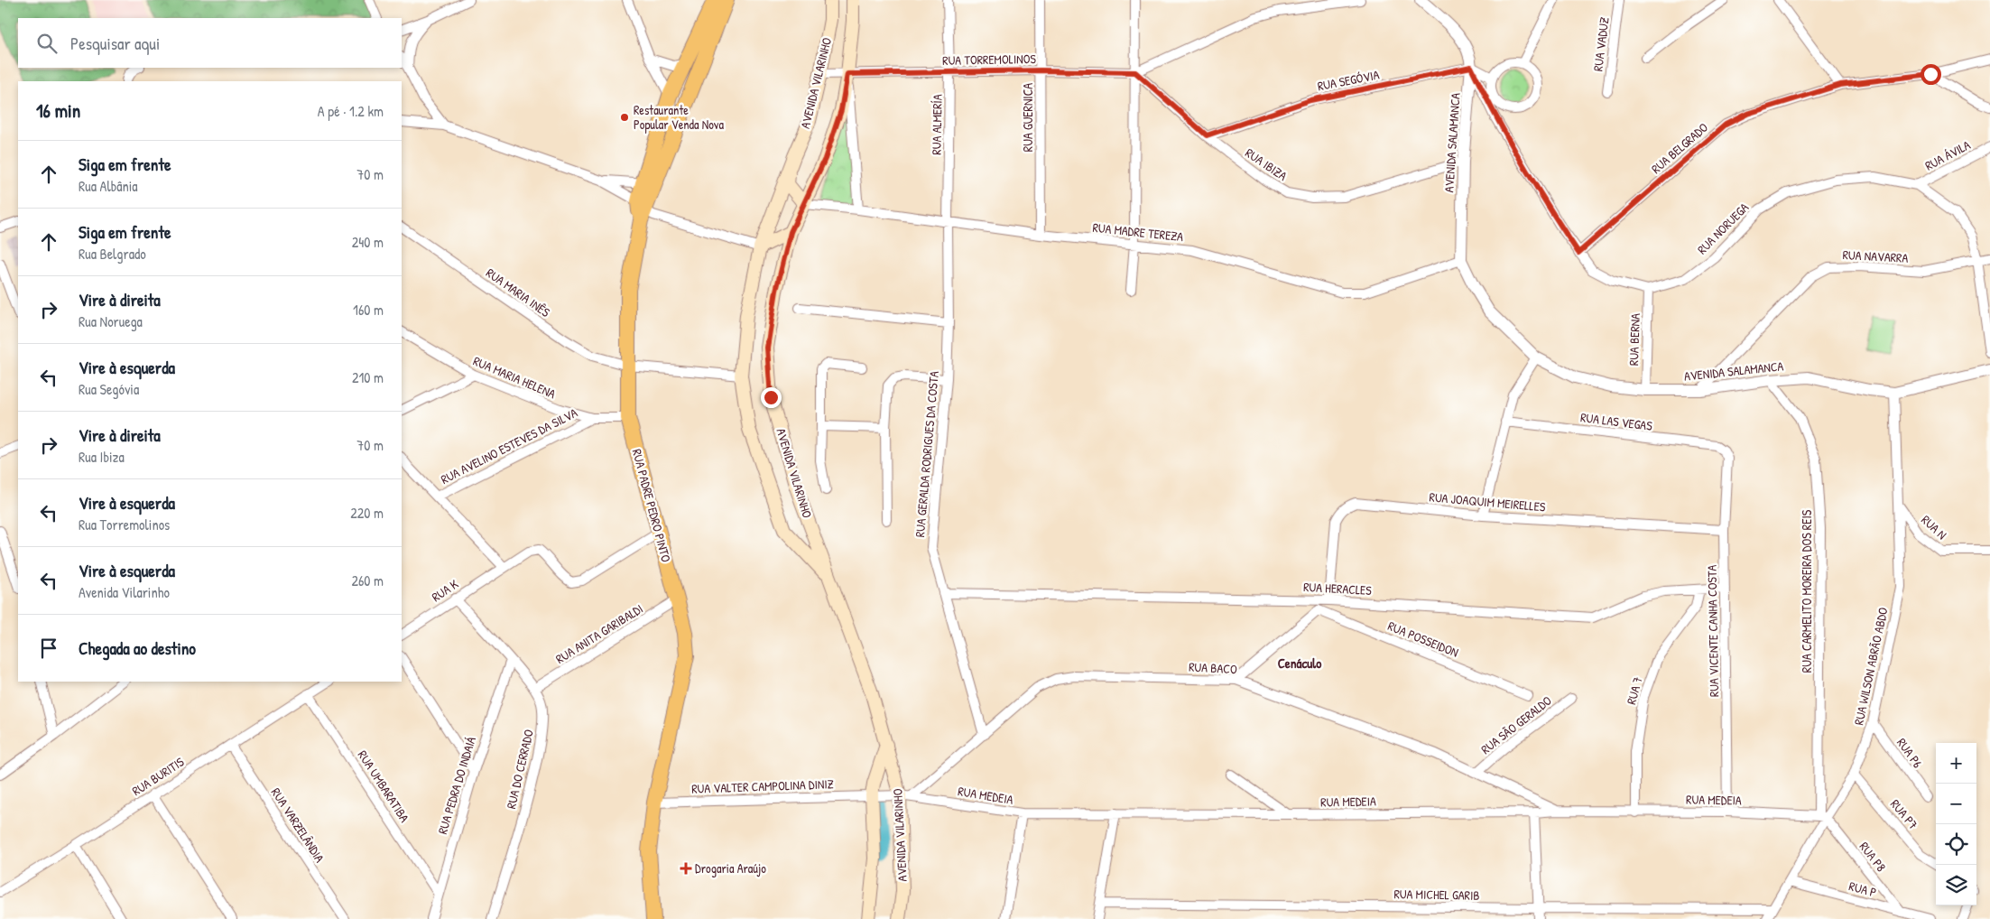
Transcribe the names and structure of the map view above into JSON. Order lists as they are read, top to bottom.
{
  "streets": {
    "highway": ["RUA PADRE PEDRO PINTO"],
    "main road": ["AVENIDA VILARINHO"],
    "street": [
      "RUA VADUZ",
      "RUA TORREMOLINOS",
      "RUA SEGÓVIA",
      "RUA GUERNICA",
      "RUA ALMERÍA",
      "AVENIDA SALAMANCA",
      "RUA BELGRADO",
      "RUA ÁVILA",
      "RUA IBIZA",
      "RUA NORUEGA",
      "RUA MADRE TEREZA",
      "RUA NAVARRA",
      "RUA MARIA INÊS",
      "RUA BERNA",
      "RUA MARIA HELENA",
      "RUA LAS VEGAS",
      "RUA AVELINO ESTEVES DA SILVA",
      "RUA GERALDA RODRIGUES DA COSTA",
      "RUA JOAQUIM MEIRELLES",
      "RUA N",
      "RUA HERACLES",
      "RUA K",
      "RUA CARMELITO MOREIRA DOS REIS",
      "RUA VICENTE CANHA COSTA",
      "RUA ANITA GARIBALDI",
      "RUA POSSEIDON",
      "RUA WILSON ABRÃO ABDO",
      "RUA BACO",
      "RUA 7",
      "RUA SÃO GERALDO",
      "RUA P6",
      "RUA DO CERRADO",
      "RUA BURITIS",
      "RUA PEDRA DO INDAIÁ",
      "RUA UMBARATIBA",
      "RUA VALTER CAMPOLINA DINIZ",
      "RUA MEDEIA",
      "RUA P7",
      "RUA VARZELÂNDIA",
      "RUA P8",
      "RUA P",
      "RUA MICHEL GARIB"
    ]
  },
  "crossings": [
    ["RUA TORREMOLINOS", "AVENIDA VILARINHO"],
    ["RUA TORREMOLINOS", "RUA GUERNICA"],
    ["RUA TORREMOLINOS", "RUA ALMERÍA"],
    ["RUA TORREMOLINOS", "RUA IBIZA"],
    ["RUA SEGÓVIA", "AVENIDA SALAMANCA"],
    ["RUA SEGÓVIA", "RUA IBIZA"],
    ["AVENIDA VILARINHO", "RUA MADRE TEREZA"],
    ["AVENIDA VILARINHO", "RUA MARIA INÊS"],
    ["AVENIDA VILARINHO", "RUA BACO"],
    ["AVENIDA VILARINHO", "RUA VALTER CAMPOLINA DINIZ"],
    ["AVENIDA VILARINHO", "RUA MEDEIA"],
    ["RUA GUERNICA", "RUA MADRE TEREZA"],
    ["RUA ALMERÍA", "RUA MADRE TEREZA"],
    ["RUA ALMERÍA", "RUA GERALDA RODRIGUES DA COSTA"],
    ["AVENIDA SALAMANCA", "RUA IBIZA"],
    ["AVENIDA SALAMANCA", "RUA MADRE TEREZA"],
    ["AVENIDA SALAMANCA", "RUA NAVARRA"],
    ["AVENIDA SALAMANCA", "RUA BERNA"],
    ["AVENIDA SALAMANCA", "RUA CARMELITO MOREIRA DOS REIS"],
    ["AVENIDA SALAMANCA", "RUA WILSON ABRÃO ABDO"],
    ["RUA ÁVILA", "RUA NORUEGA"],
    ["RUA NORUEGA", "RUA NAVARRA"],
    ["RUA NORUEGA", "RUA BERNA"],
    ["RUA MADRE TEREZA", "RUA GERALDA RODRIGUES DA COSTA"],
    ["RUA MARIA INÊS", "RUA PADRE PEDRO PINTO"],
    ["RUA MARIA HELENA", "RUA AVELINO ESTEVES DA SILVA"],
    ["RUA MARIA HELENA", "RUA PADRE PEDRO PINTO"],
    ["RUA LAS VEGAS", "RUA VICENTE CANHA COSTA"],
    ["RUA GERALDA RODRIGUES DA COSTA", "RUA HERACLES"],
    ["RUA GERALDA RODRIGUES DA COSTA", "RUA BACO"],
    ["RUA JOAQUIM MEIRELLES", "RUA HERACLES"],
    ["RUA JOAQUIM MEIRELLES", "RUA VICENTE CANHA COSTA"],
    ["RUA PADRE PEDRO PINTO", "RUA K"],
    ["RUA PADRE PEDRO PINTO", "RUA ANITA GARIBALDI"],
    ["RUA PADRE PEDRO PINTO", "RUA VALTER CAMPOLINA DINIZ"],
    ["RUA N", "RUA WILSON ABRÃO ABDO"],
    ["RUA HERACLES", "RUA VICENTE CANHA COSTA"],
    ["RUA HERACLES", "RUA 7"],
    ["RUA K", "RUA DO CERRADO"],
    ["RUA CARMELITO MOREIRA DOS REIS", "RUA WILSON ABRÃO ABDO"],
    ["RUA CARMELITO MOREIRA DOS REIS", "RUA MEDEIA"],
    ["RUA CARMELITO MOREIRA DOS REIS", "RUA P8"],
    ["RUA VICENTE CANHA COSTA", "RUA MEDEIA"],
    ["RUA ANITA GARIBALDI", "RUA DO CERRADO"],
    ["RUA WILSON ABRÃO ABDO", "RUA P6"],
    ["RUA WILSON ABRÃO ABDO", "RUA MEDEIA"],
    ["RUA WILSON ABRÃO ABDO", "RUA P7"],
    ["RUA WILSON ABRÃO ABDO", "RUA P8"],
    ["RUA WILSON ABRÃO ABDO", "RUA P"],
    ["RUA WILSON ABRÃO ABDO", "RUA MICHEL GARIB"],
    ["RUA BACO", "RUA SÃO GERALDO"],
    ["RUA BACO", "RUA MEDEIA"],
    ["RUA 7", "RUA MEDEIA"],
    ["RUA DO CERRADO", "RUA PEDRA DO INDAIÁ"],
    ["RUA BURITIS", "RUA UMBARATIBA"],
    ["RUA BURITIS", "RUA VARZELÂNDIA"],
    ["RUA PEDRA DO INDAIÁ", "RUA UMBARATIBA"],
    ["RUA VALTER CAMPOLINA DINIZ", "RUA MEDEIA"],
    ["RUA MEDEIA", "RUA P8"],
    ["RUA P8", "RUA P"]
  ],
  "districts": ["Cenáculo"],
  "places": {
    "other": ["Restaurante Popular Venda Nova"],
    "health": ["Drogaria Araújo"]
  },
  "page": {
    "search": "Pesquisar aqui",
    "heading": ["16 min", "A pé · 1.2 km"],
    "list": [
      ["Siga em frente", "Rua Albânia", "70 m"],
      ["Siga em frente", "Rua Belgrado", "240 m"],
      ["Vire à direita", "Rua Noruega", "160 m"],
      ["Vire à esquerda", "Rua Segóvia", "210 m"],
      ["Vire à direita", "Rua Ibiza", "70 m"],
      ["Vire à esquerda", "Rua Torremolinos", "220 m"],
      ["Vire à esquerda", "Avenida Vilarinho", "260 m"],
      "Chegada ao destino"
    ],
    "map_buttons": ["+", "−"]
  }
}
